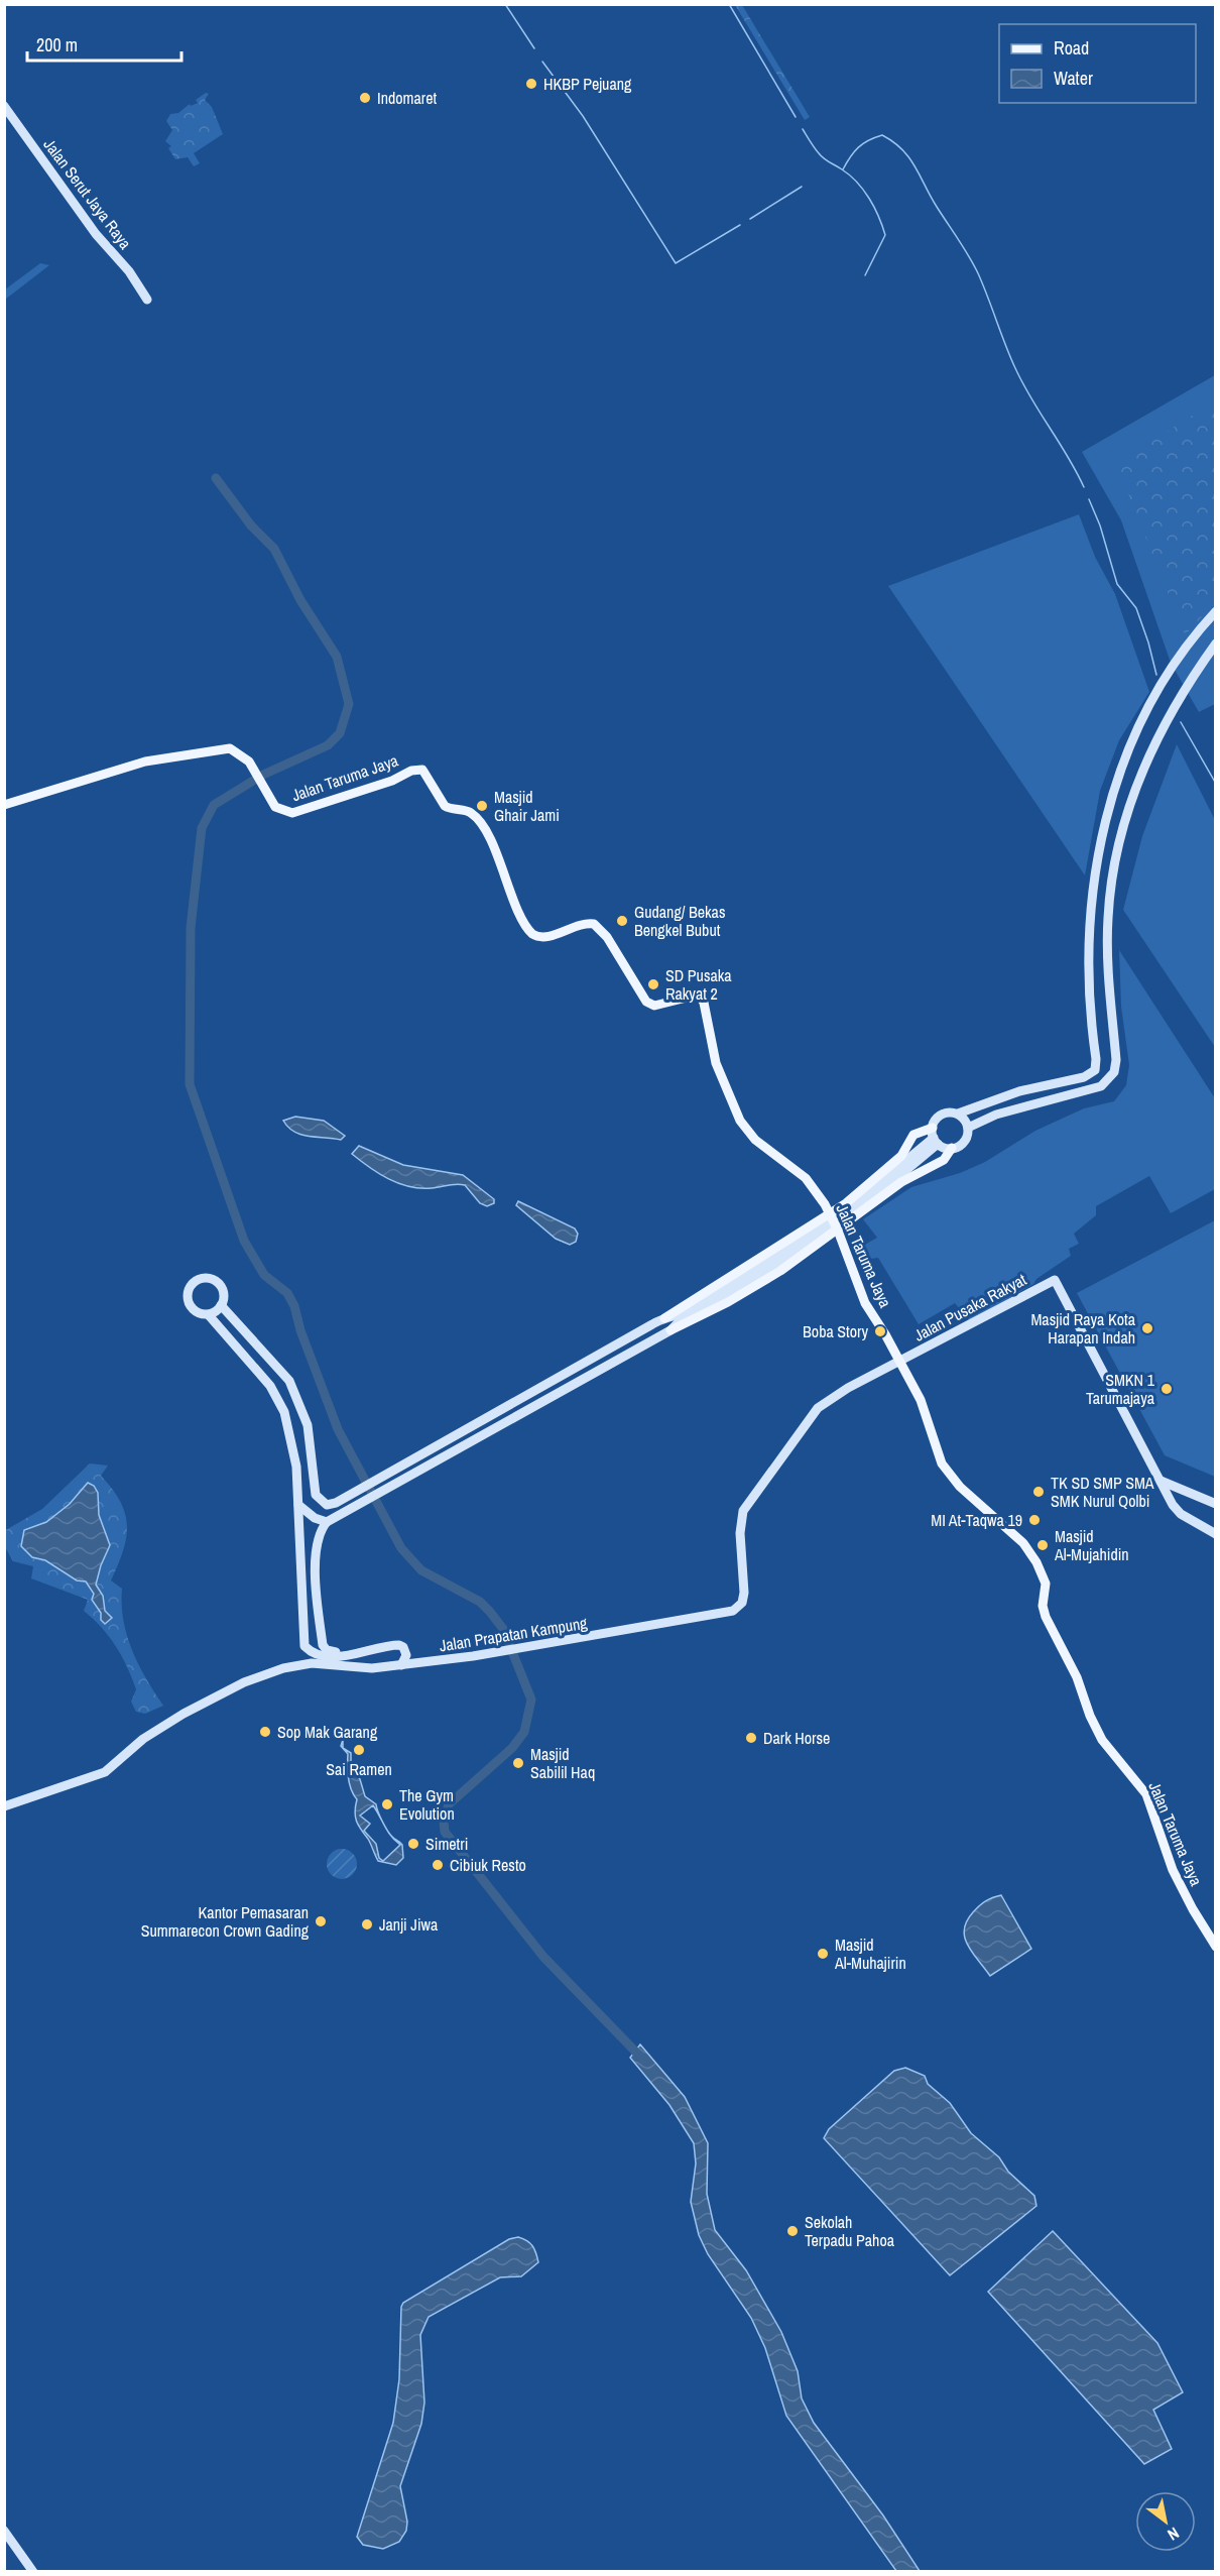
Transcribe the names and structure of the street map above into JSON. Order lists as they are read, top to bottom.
{
  "streets": {
    "main road": ["Jalan Taruma Jaya"],
    "street": ["Jalan Serut Jaya Raya", "Jalan Pusaka Rakyat", "Jalan Prapatan Kampung"]
  },
  "crossings": [
    ["Jalan Taruma Jaya", "Jalan Pusaka Rakyat"],
    ["Jalan Taruma Jaya", "Jalan Prapatan Kampung"],
    ["Jalan Pusaka Rakyat", "Jalan Prapatan Kampung"]
  ],
  "places": [
    "HKBP Pejuang",
    "Indomaret",
    "Masjid Ghair Jami",
    "Gudang/ Bekas Bengkel Bubut",
    "SD Pusaka Rakyat 2",
    "Masjid Raya Kota Harapan Indah",
    "Boba Story",
    "SMKN 1 Tarumajaya",
    "TK SD SMP SMA SMK Nurul Qolbi",
    "MI At-Taqwa 19",
    "Masjid Al-Mujahidin",
    "Sop Mak Garang",
    "Dark Horse",
    "Sai Ramen",
    "Masjid Sabilil Haq",
    "The Gym Evolution",
    "Simetri",
    "Cibiuk Resto",
    "Kantor Pemasaran Summarecon Crown Gading",
    "Janji Jiwa",
    "Masjid Al-Muhajirin",
    "Sekolah Terpadu Pahoa"
  ],
  "legend": ["Road", "Water"],
  "scale_bar": "200 m",
  "north": "bottom right"
}
